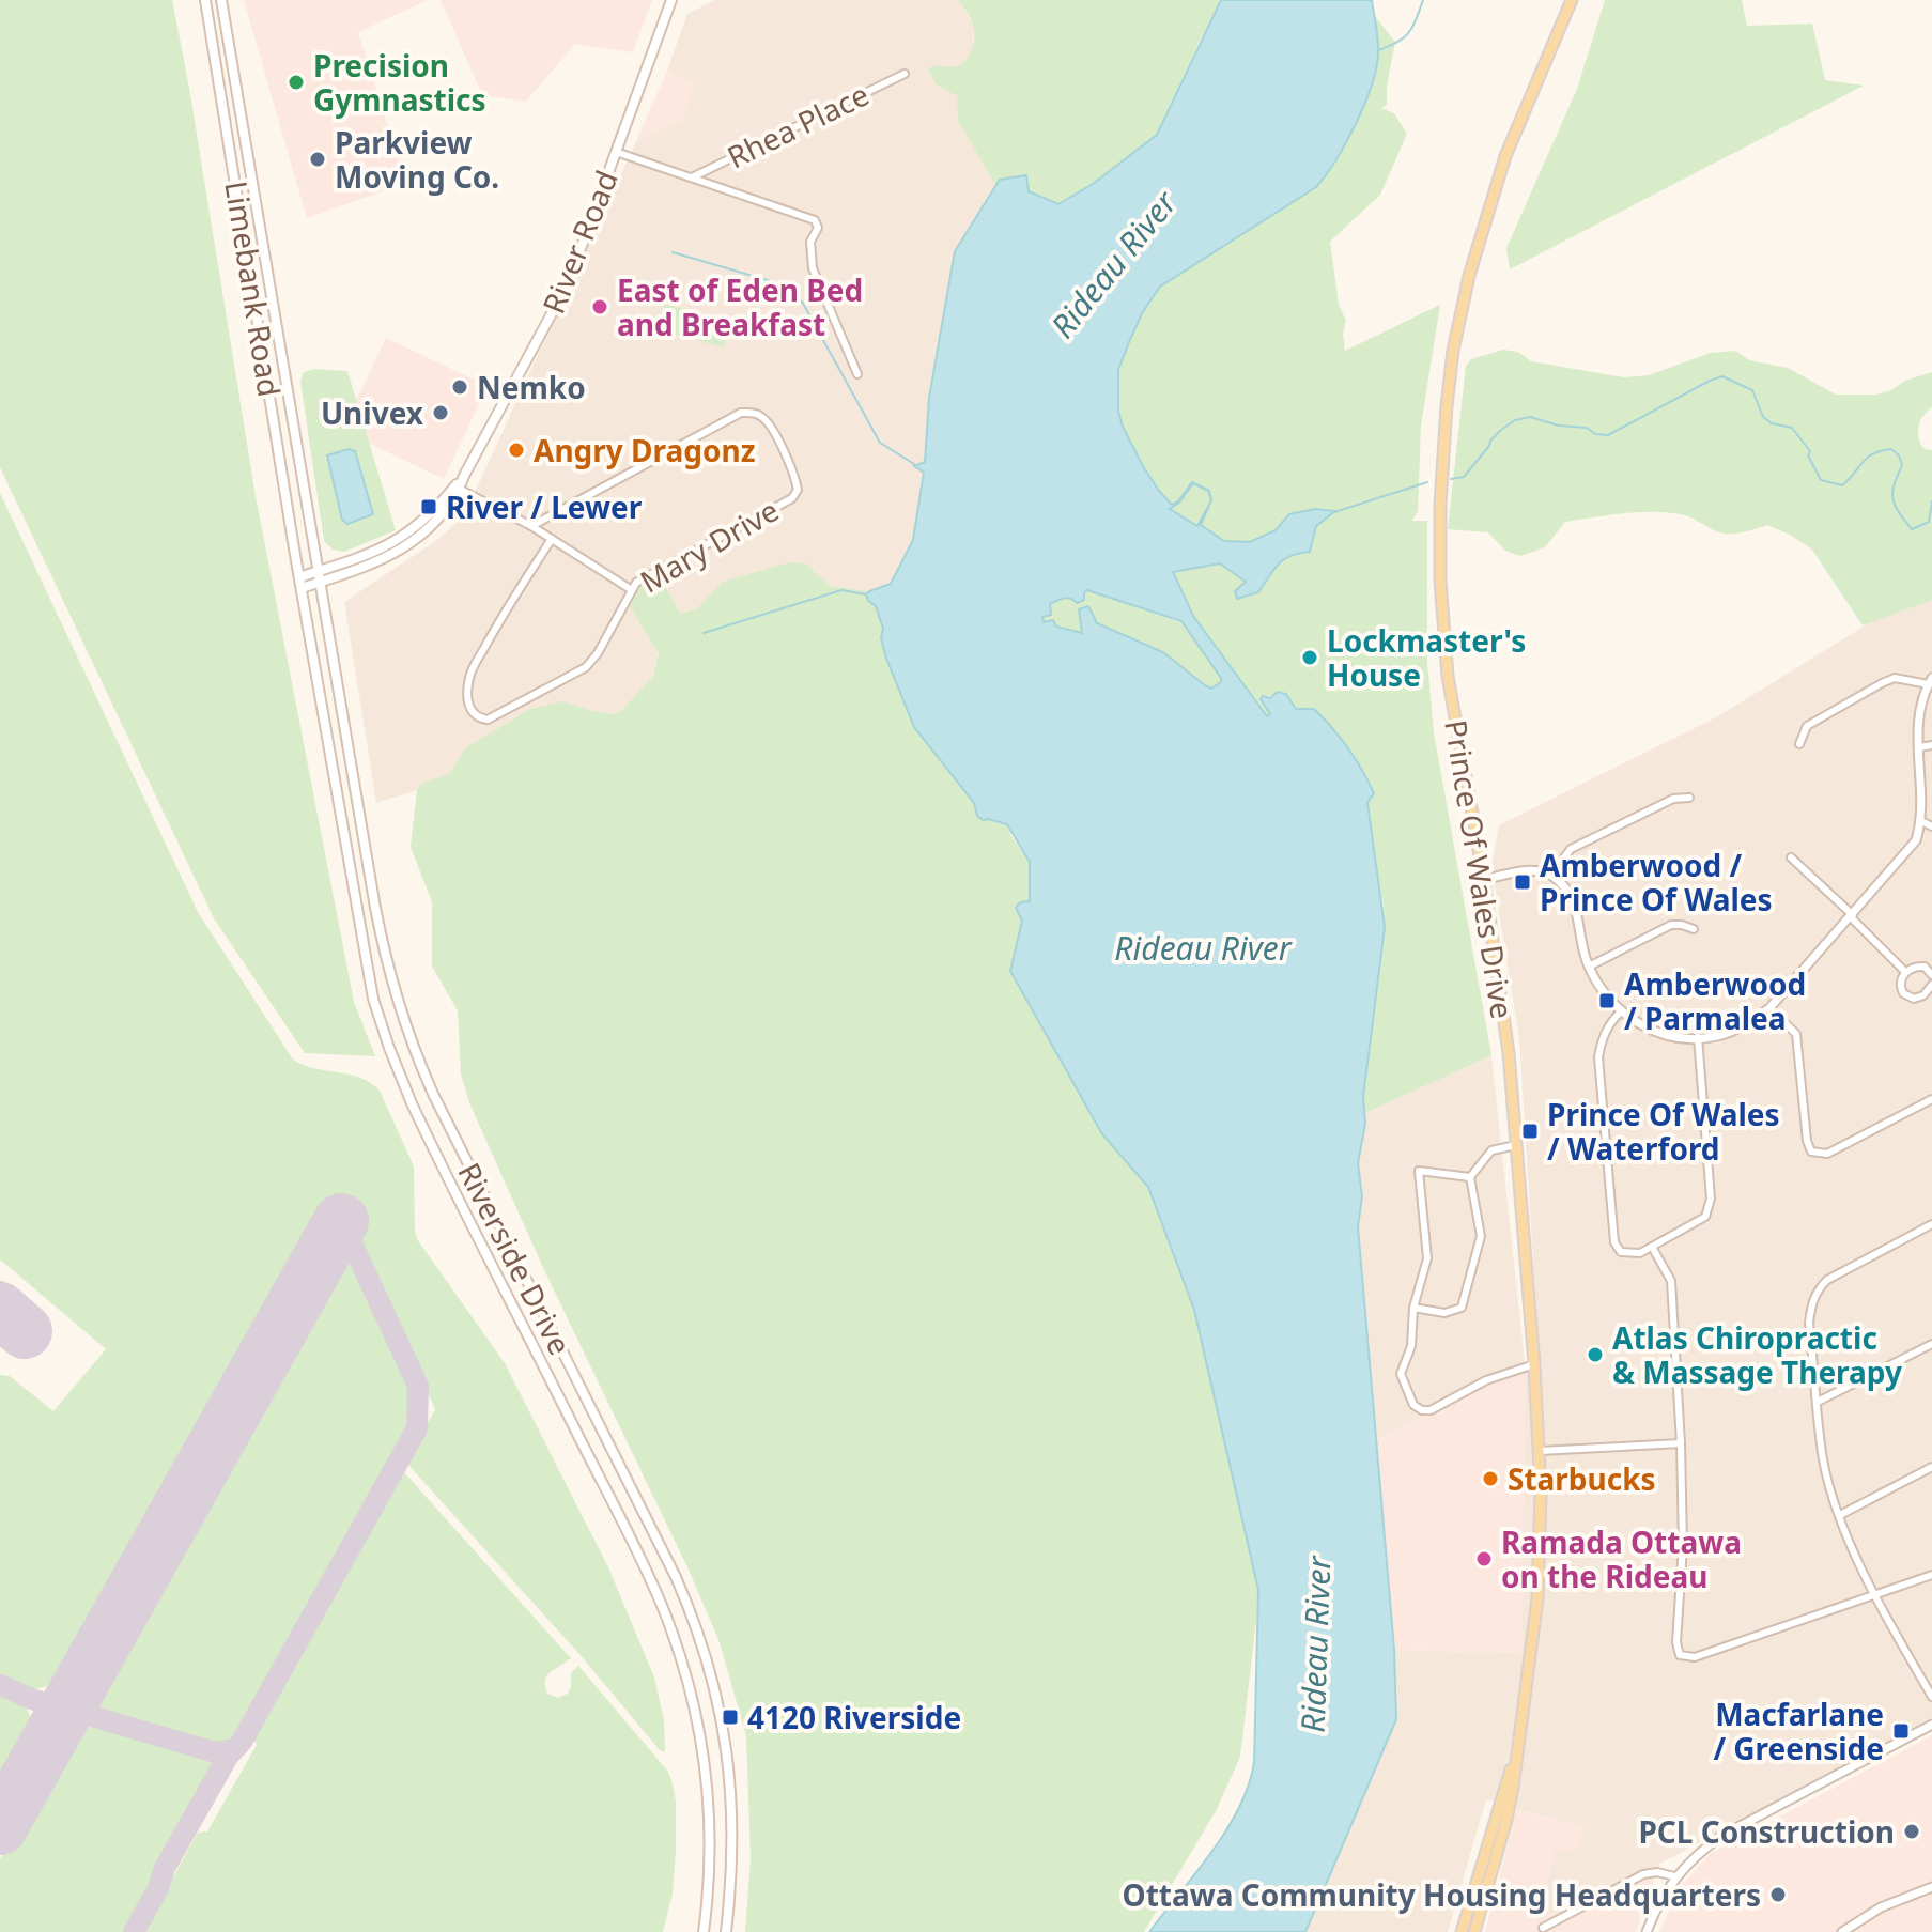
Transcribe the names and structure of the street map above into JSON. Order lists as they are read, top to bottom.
{
  "streets": {
    "main road": [
      "River Road",
      "Limebank Road",
      "Prince Of Wales Drive",
      "Riverside Drive"
    ],
    "street": ["Rhea Place", "Mary Drive"]
  },
  "crossings": [
    ["River Road", "Limebank Road"],
    ["River Road", "Riverside Drive"],
    ["Limebank Road", "Riverside Drive"]
  ],
  "water": ["Rideau River"],
  "places": {
    "other": [
      "Precision Gymnastics",
      "Parkview Moving Co.",
      "East of Eden Bed and Breakfast",
      "Nemko",
      "Univex",
      "Angry Dragonz",
      "Lockmaster's House",
      "Atlas Chiropractic & Massage Therapy",
      "Starbucks",
      "Ramada Ottawa on the Rideau",
      "PCL Construction",
      "Ottawa Community Housing Headquarters"
    ],
    "transit": [
      "River / Lewer",
      "Amberwood / Prince Of Wales",
      "Amberwood / Parmalea",
      "Prince Of Wales / Waterford",
      "4120 Riverside",
      "Macfarlane / Greenside"
    ]
  }
}
